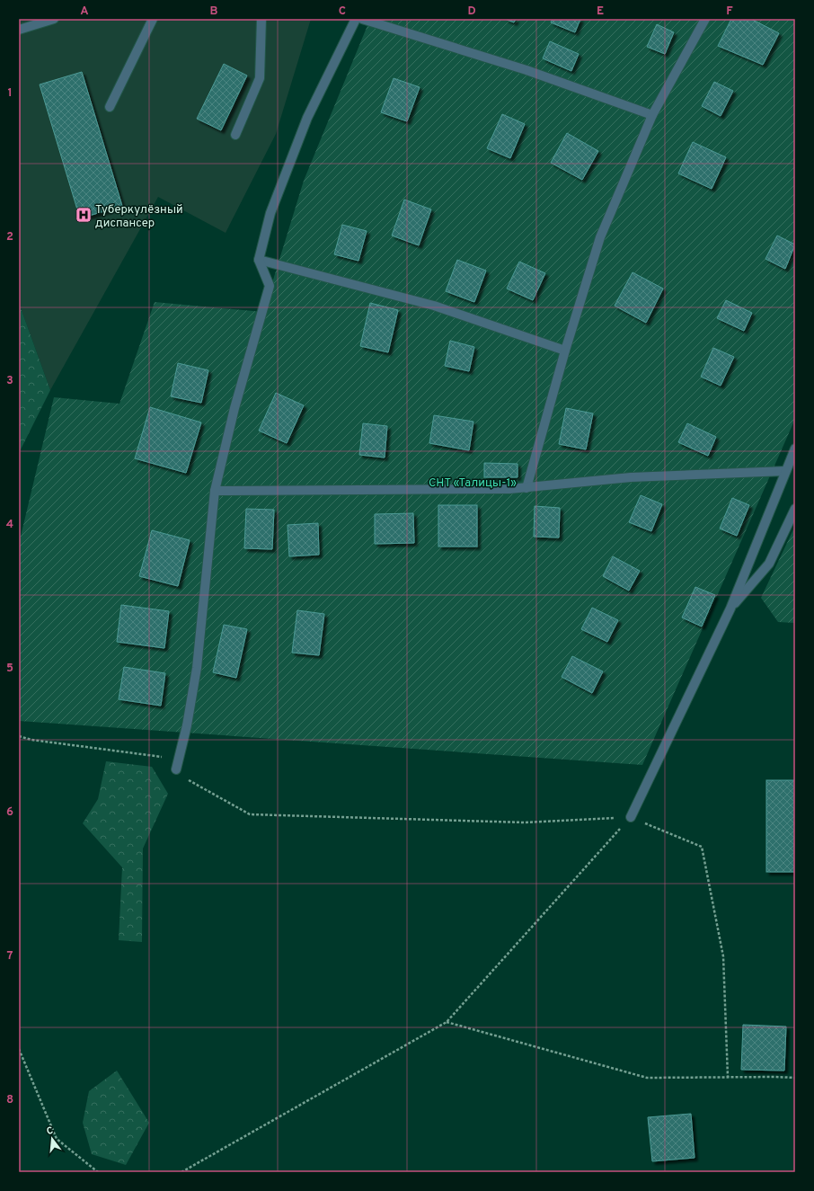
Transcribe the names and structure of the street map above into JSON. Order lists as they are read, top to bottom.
{
  "parks": ["СНТ «Талицы-1»"],
  "places": {
    "hospital": ["Туберкулёзный диспансер"]
  },
  "north": "top",
  "grid": {
    "columns": [
      "A",
      "B",
      "C",
      "D",
      "E",
      "F"
    ],
    "rows": [
      "1",
      "2",
      "3",
      "4",
      "5",
      "6",
      "7",
      "8"
    ]
  }
}
